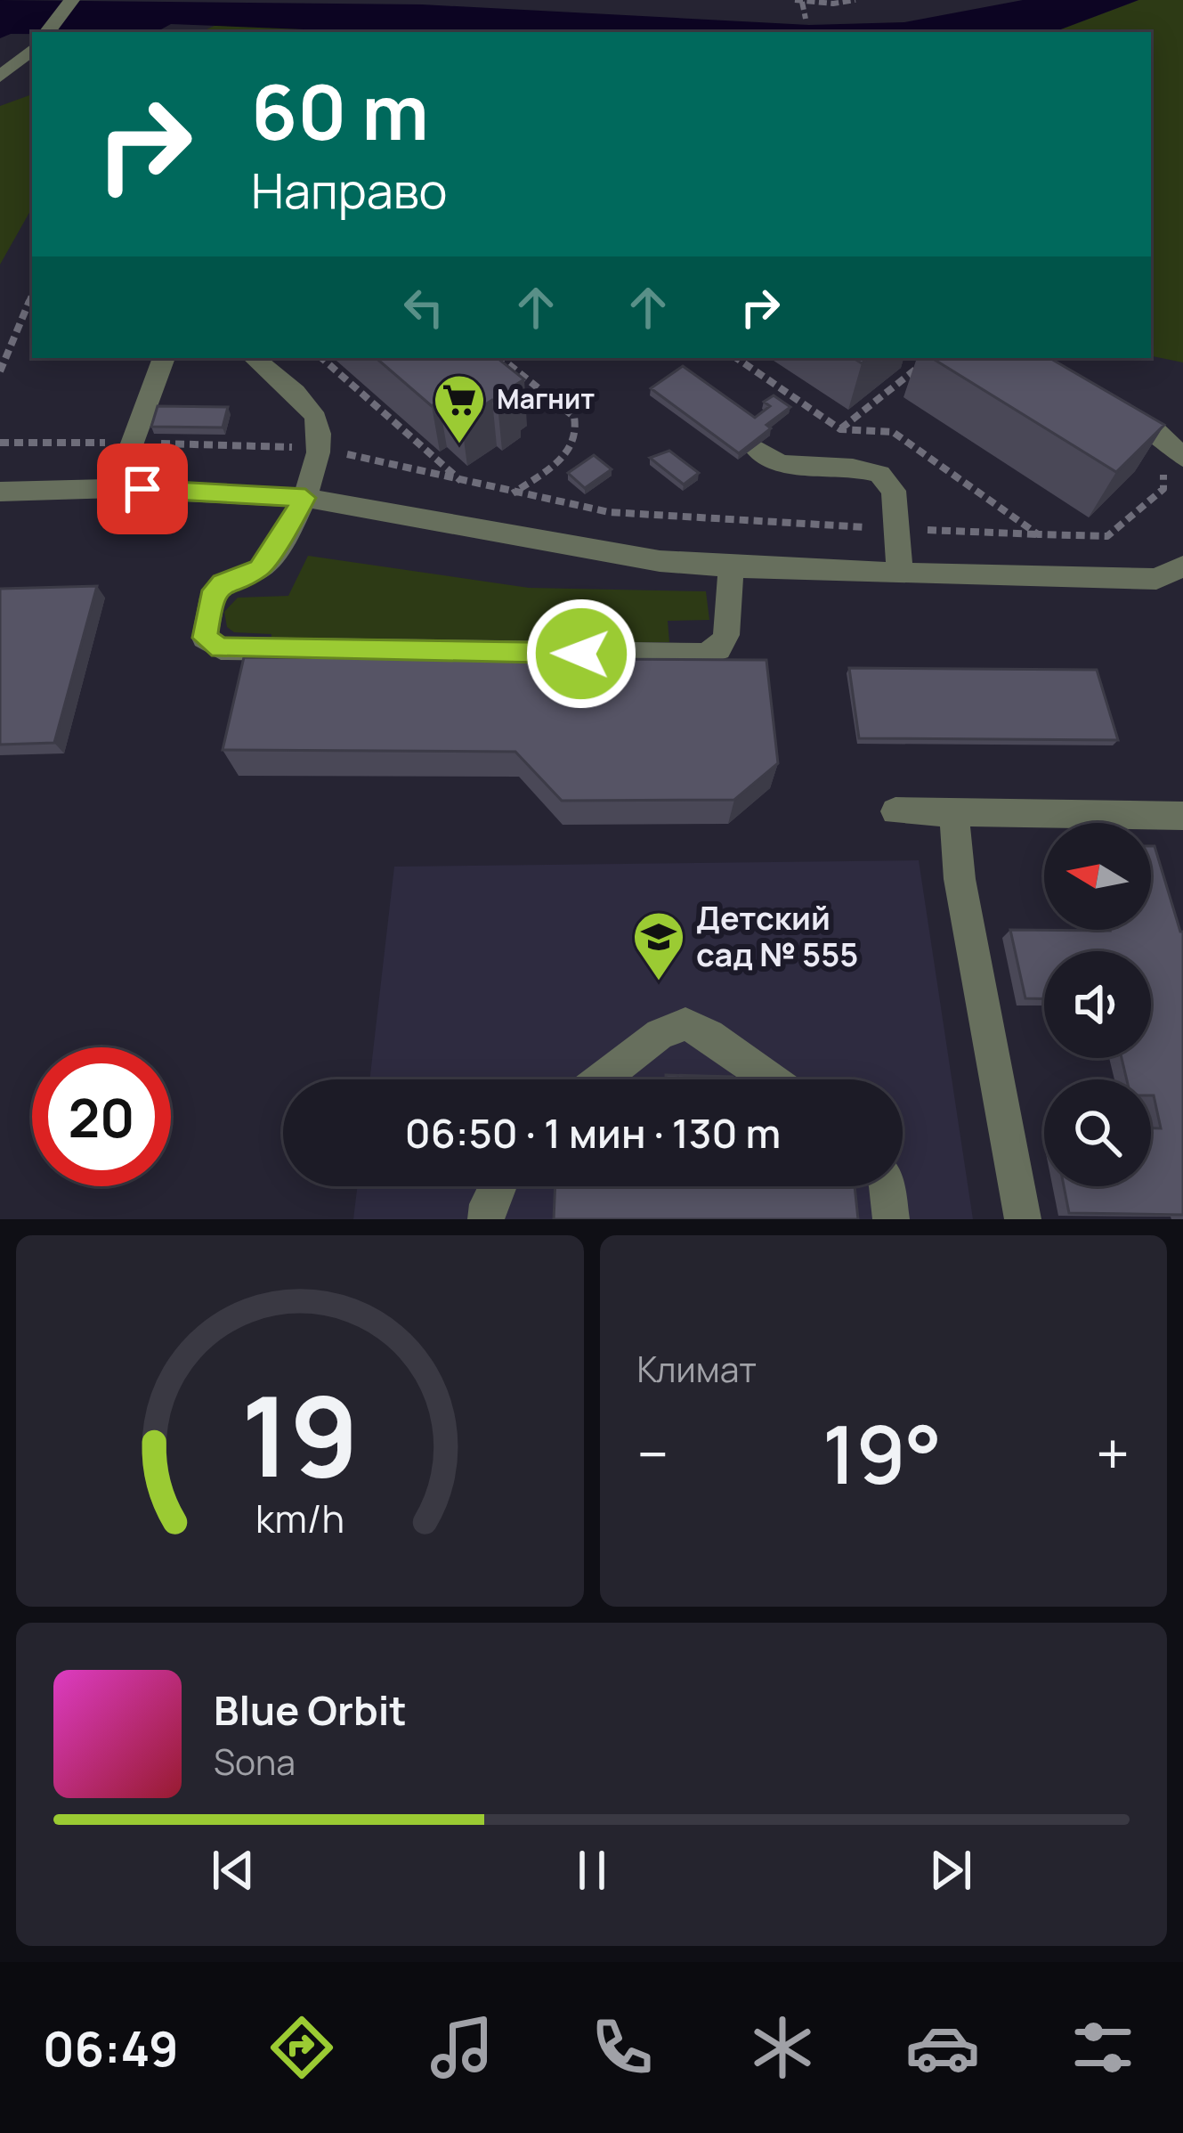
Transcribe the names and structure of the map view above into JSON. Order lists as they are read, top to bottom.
{
  "places": {
    "supermarket": ["Магнит"],
    "school or university": ["Детский сад № 555"]
  },
  "north": "left",
  "page": {
    "turn": ["60 m", "Направо"],
    "limit": "20",
    "trip": "06:50 · 1 мин · 130 m",
    "tile": "Климат",
    "heat": ["−", "19°", "+"],
    "song": ["Blue Orbit", "Sona"],
    "tabs": "06:49",
    "gauge": ["19", "km/h"]
  }
}
